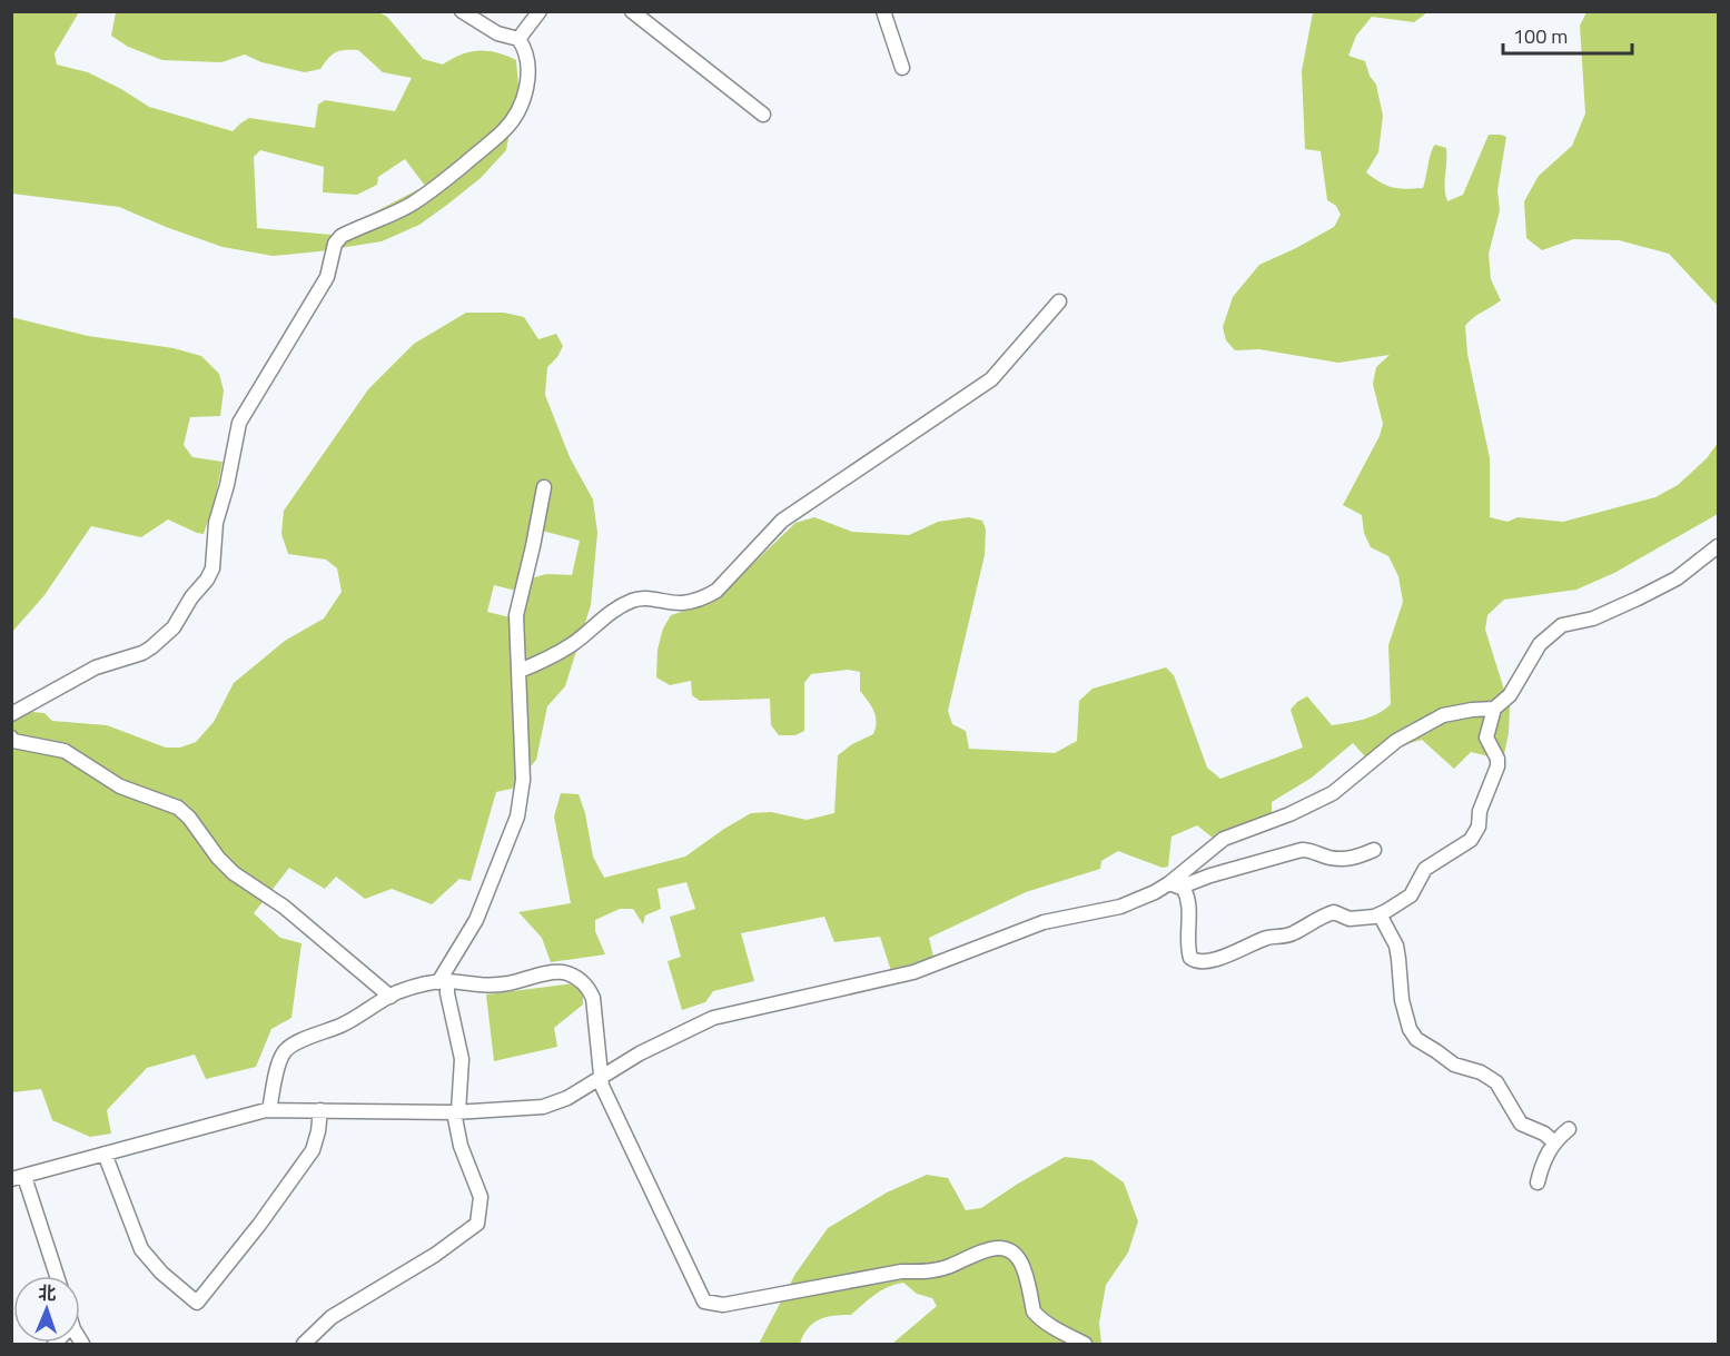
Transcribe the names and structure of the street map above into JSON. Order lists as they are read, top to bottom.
{
  "scale_bar": "100 m",
  "north": "top"
}
